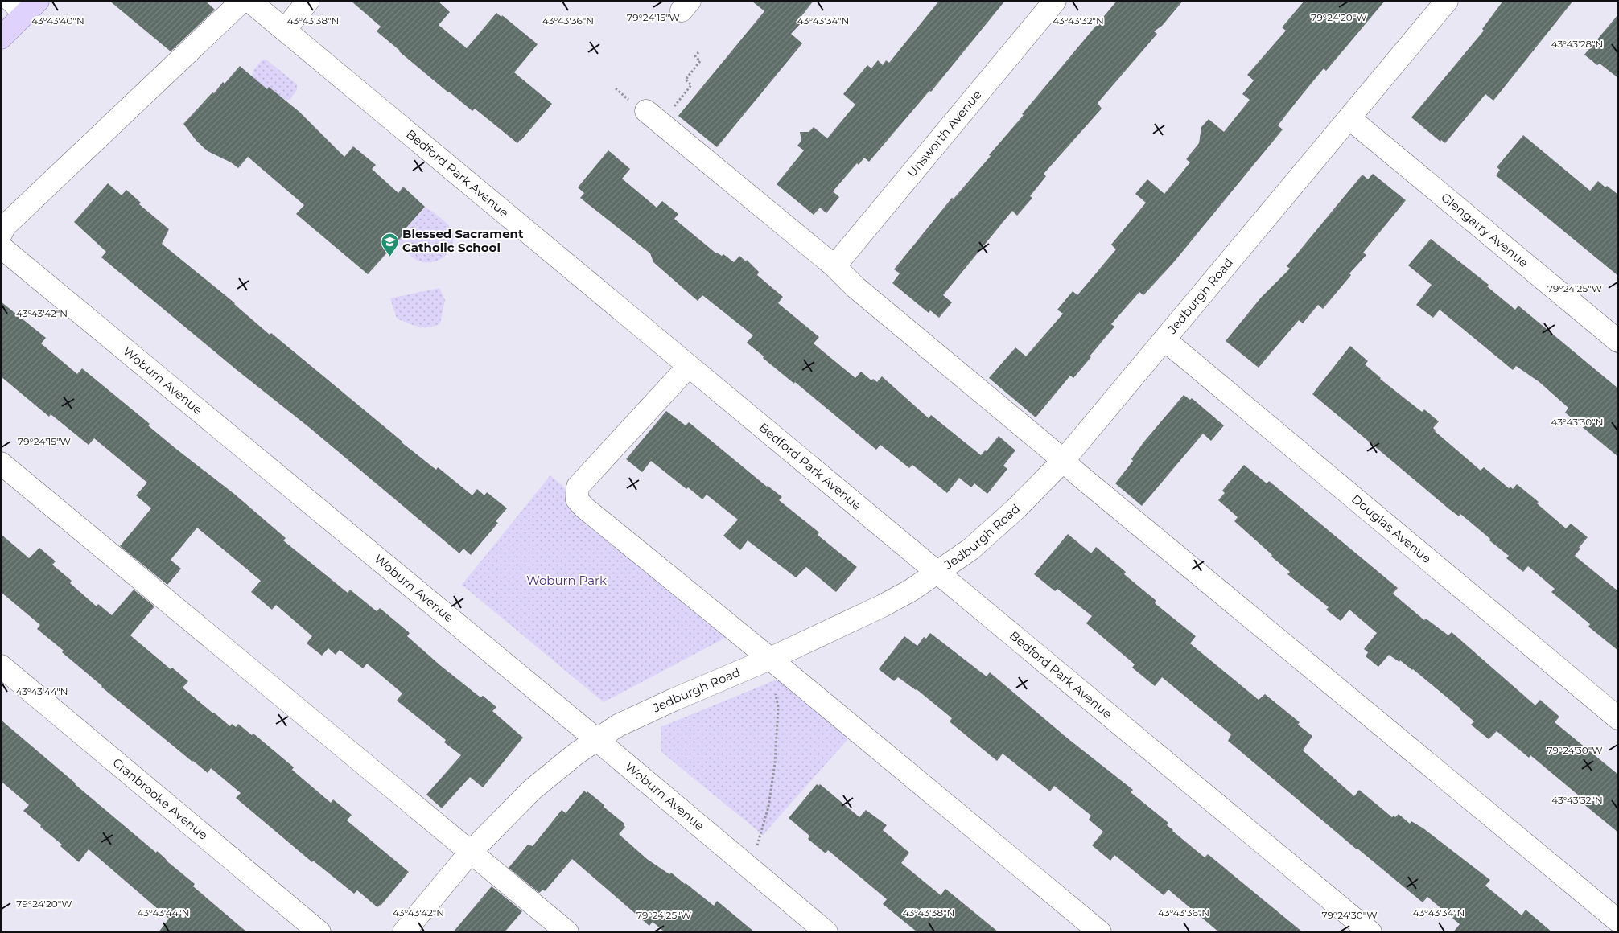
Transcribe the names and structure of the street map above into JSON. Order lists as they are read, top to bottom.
{
  "streets": {
    "street": [
      "Unsworth Avenue",
      "Bedford Park Avenue",
      "Glengarry Avenue",
      "Jedburgh Road",
      "Woburn Avenue",
      "Douglas Avenue",
      "Cranbrooke Avenue"
    ]
  },
  "crossings": [
    ["Bedford Park Avenue", "Jedburgh Road"],
    ["Glengarry Avenue", "Jedburgh Road"],
    ["Jedburgh Road", "Woburn Avenue"],
    ["Jedburgh Road", "Douglas Avenue"]
  ],
  "parks": ["Woburn Park"],
  "places": {
    "school or university": ["Blessed Sacrament Catholic School"]
  },
  "coordinates": [
    "79°24'15\"W",
    "79°24'20\"W",
    "43°43'40\"N",
    "43°43'38\"N",
    "43°43'36\"N",
    "43°43'34\"N",
    "43°43'32\"N",
    "43°43'28\"N",
    "79°24'25\"W",
    "43°43'42\"N",
    "43°43'30\"N",
    "43°43'44\"N",
    "79°24'30\"W"
  ]
}
